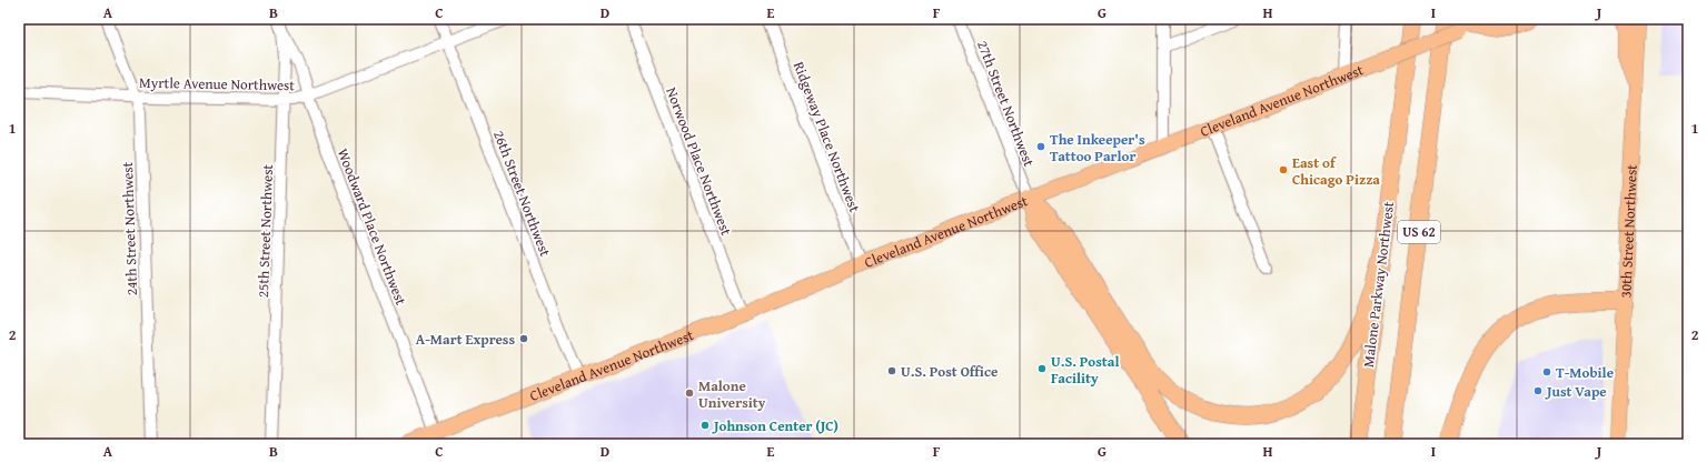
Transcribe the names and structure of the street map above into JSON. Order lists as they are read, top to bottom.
{
  "streets": {
    "highway": ["US 62", "Malone Parkway Northwest"],
    "main road": ["Cleveland Avenue Northwest", "30th Street Northwest"],
    "street": [
      "Myrtle Avenue Northwest",
      "27th Street Northwest",
      "Ridgeway Place Northwest",
      "Norwood Place Northwest",
      "26th Street Northwest",
      "Woodward Place Northwest",
      "24th Street Northwest",
      "25th Street Northwest"
    ]
  },
  "crossings": [
    ["Myrtle Avenue Northwest", "26th Street Northwest"],
    ["Myrtle Avenue Northwest", "Woodward Place Northwest"],
    ["Myrtle Avenue Northwest", "24th Street Northwest"],
    ["Myrtle Avenue Northwest", "25th Street Northwest"],
    ["Cleveland Avenue Northwest", "27th Street Northwest"],
    ["Cleveland Avenue Northwest", "Ridgeway Place Northwest"],
    ["Cleveland Avenue Northwest", "Norwood Place Northwest"],
    ["Cleveland Avenue Northwest", "26th Street Northwest"],
    ["Cleveland Avenue Northwest", "Woodward Place Northwest"],
    ["Woodward Place Northwest", "25th Street Northwest"]
  ],
  "places": [
    "The Inkeeper's Tattoo Parlor",
    "East of Chicago Pizza",
    "A-Mart Express",
    "U.S. Postal Facility",
    "U.S. Post Office",
    "T-Mobile",
    "Just Vape",
    "Malone University",
    "Johnson Center (JC)"
  ],
  "grid": {
    "columns": [
      "A",
      "B",
      "C",
      "D",
      "E",
      "F",
      "G",
      "H",
      "I",
      "J"
    ],
    "rows": ["1", "2"]
  }
}
